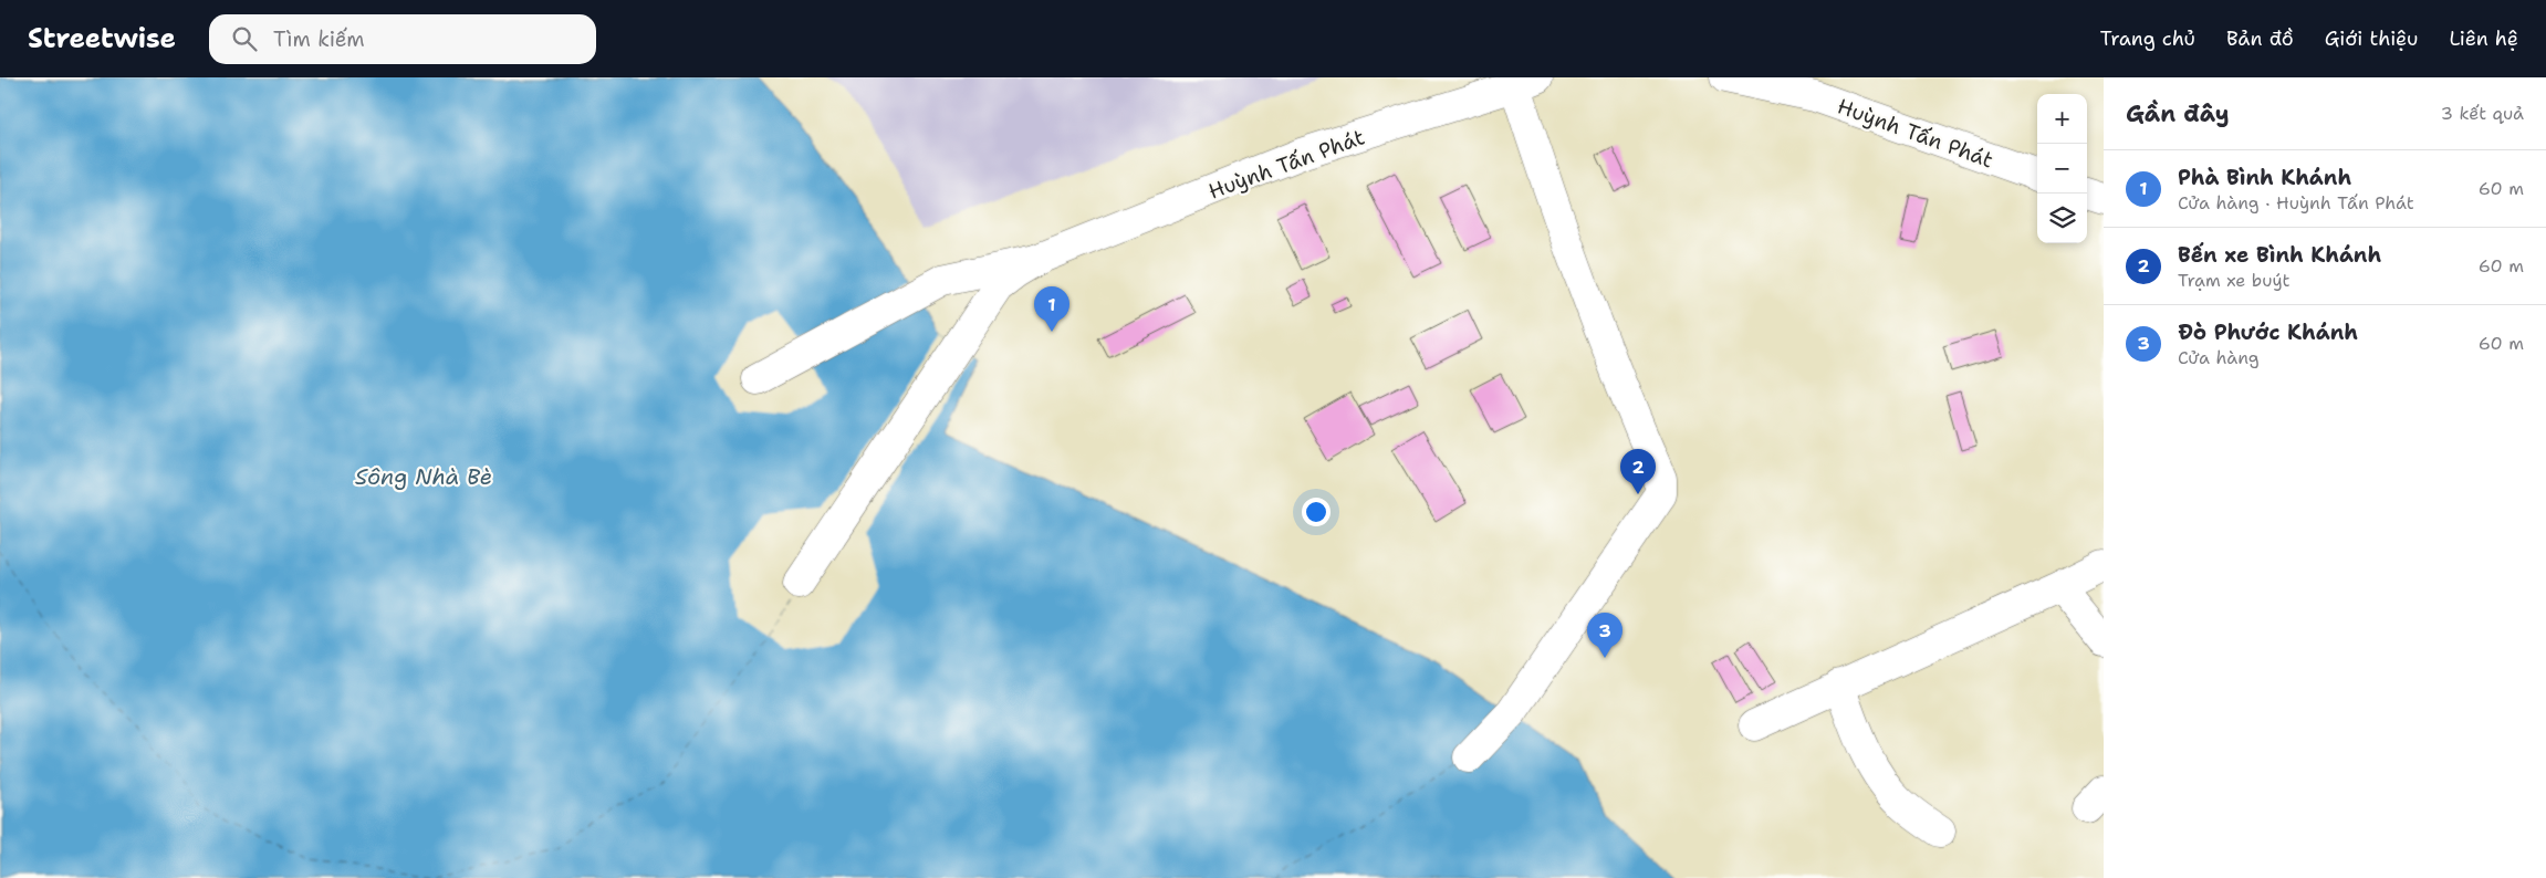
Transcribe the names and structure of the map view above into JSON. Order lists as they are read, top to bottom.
{
  "streets": {
    "street": ["Huỳnh Tấn Phát"]
  },
  "water": ["Sông Nhà Bè"],
  "page": {
    "header": "Streetwise",
    "search": "Tìm kiếm",
    "nav": [
      "Trang chủ",
      "Bản đồ",
      "Giới thiệu",
      "Liên hệ"
    ],
    "heading": ["Gần đây", "3 kết quả"],
    "map_buttons": ["+", "−"],
    "list": [
      {
        "mark": "1",
        "name": "Phà Bình Khánh",
        "note": "Cửa hàng · Huỳnh Tấn Phát",
        "value": "60 m"
      },
      {
        "mark": "2",
        "name": "Bến xe Bình Khánh",
        "note": "Trạm xe buýt",
        "value": "60 m"
      },
      {
        "mark": "3",
        "name": "Đò Phước Khánh",
        "note": "Cửa hàng",
        "value": "60 m"
      }
    ],
    "pins": ["1", "2", "3"]
  }
}
